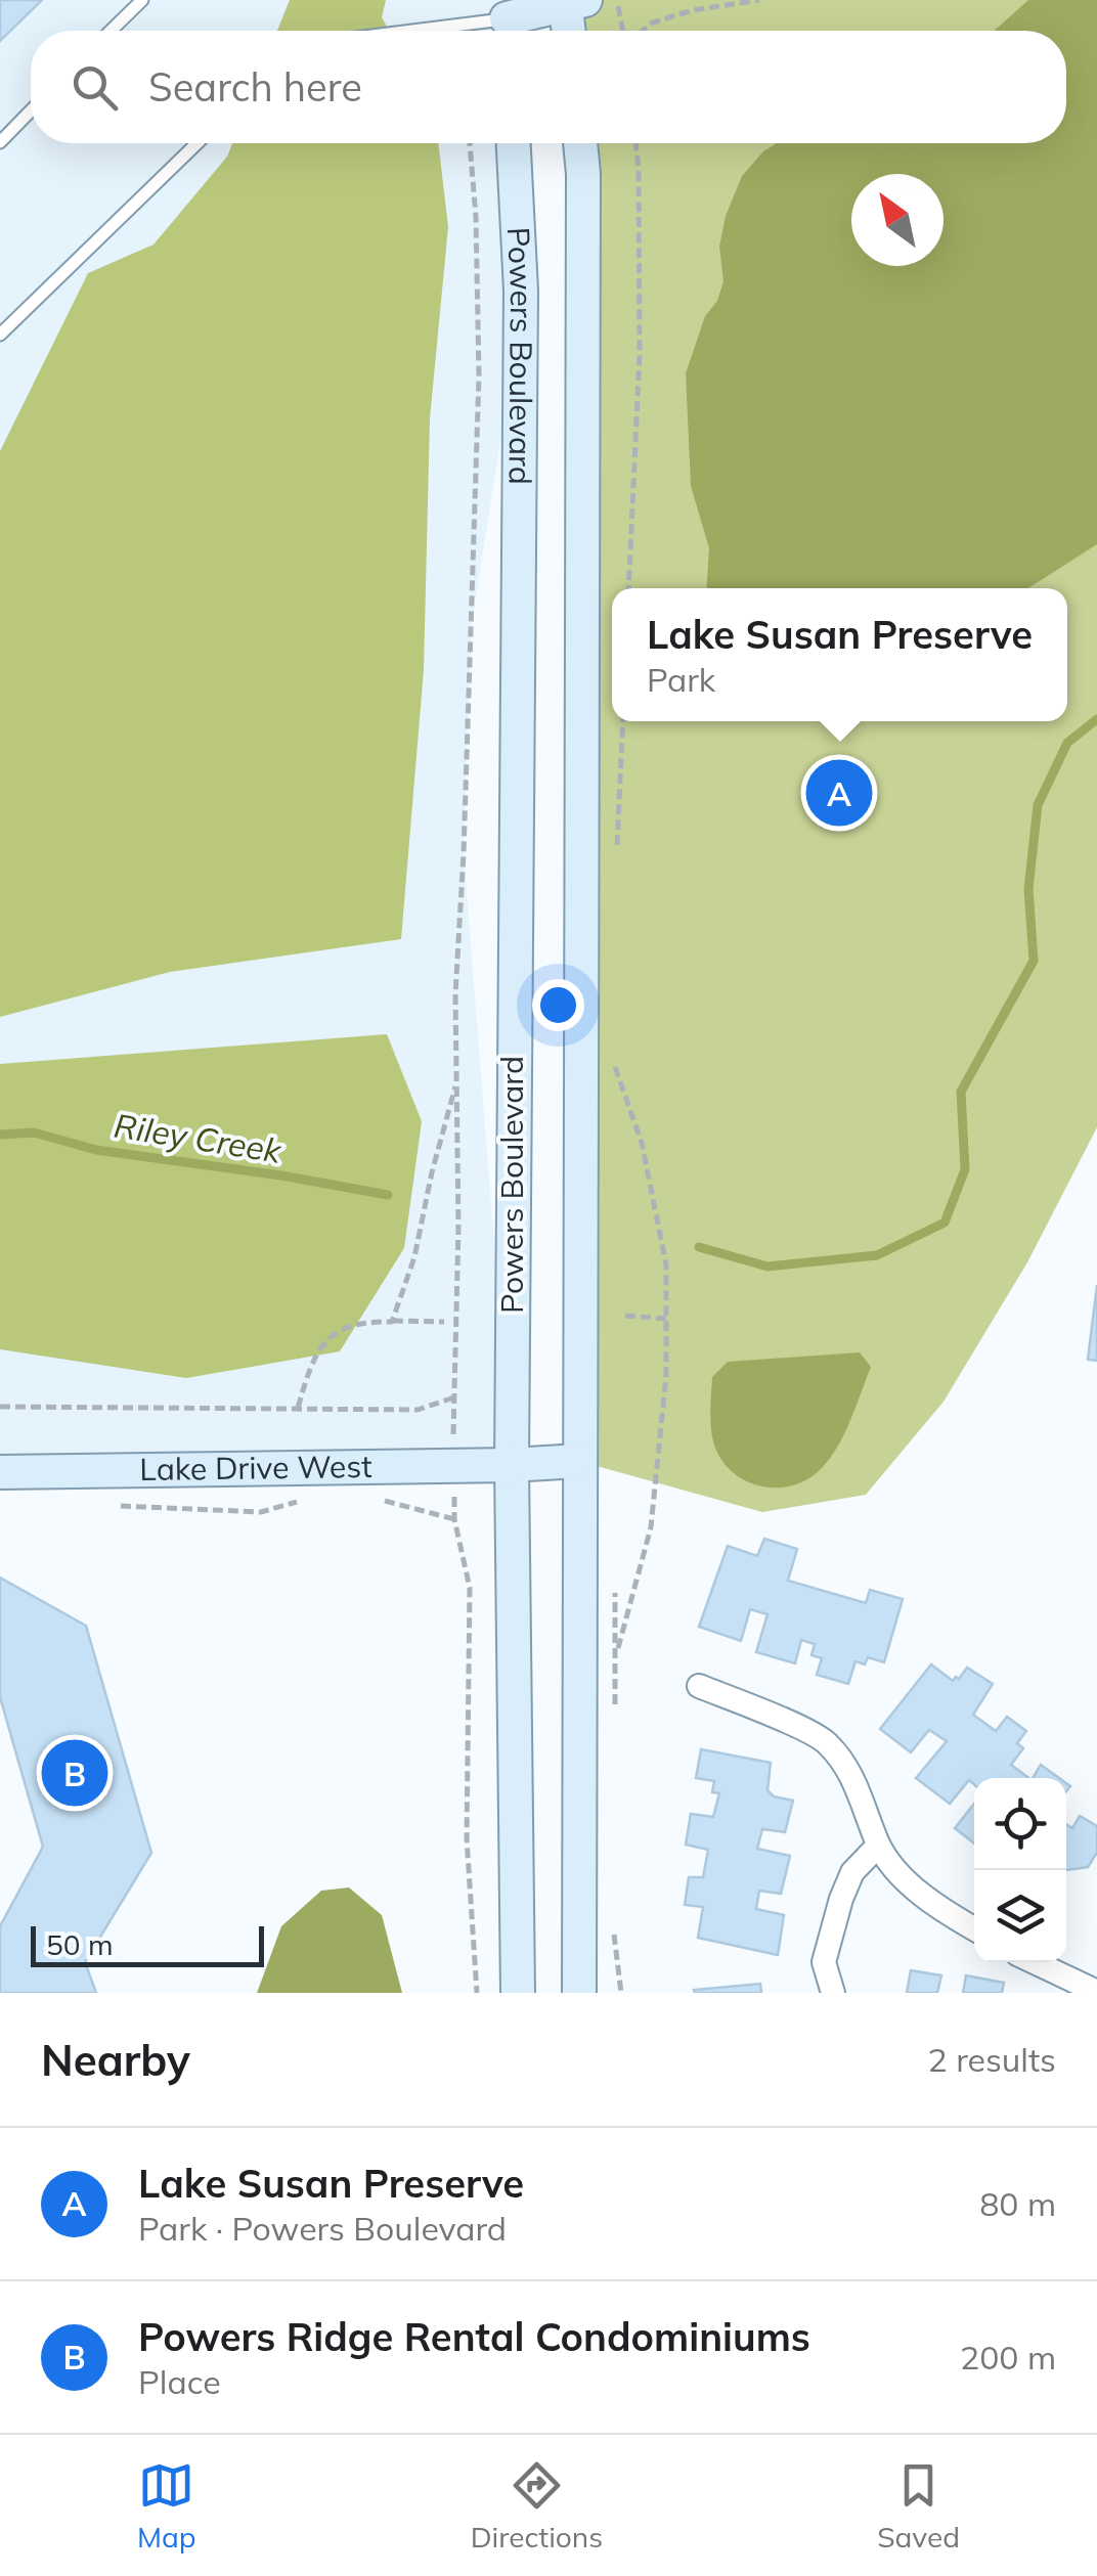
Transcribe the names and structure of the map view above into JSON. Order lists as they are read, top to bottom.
{
  "streets": {
    "main road": ["Powers Boulevard", "Lake Drive West"]
  },
  "crossings": [
    ["Powers Boulevard", "Lake Drive West"]
  ],
  "water": ["Riley Creek"],
  "scale_bar": "50 m",
  "north": "top left",
  "page": {
    "search": "Search here",
    "popup": ["Lake Susan Preserve", "Park"],
    "pins": ["A", "B"],
    "scale": "50 m",
    "heading": ["Nearby", "2 results"],
    "list": [
      {
        "mark": "A",
        "name": "Lake Susan Preserve",
        "note": "Park · Powers Boulevard",
        "value": "80 m"
      },
      {
        "mark": "B",
        "name": "Powers Ridge Rental Condominiums",
        "note": "Place",
        "value": "200 m"
      }
    ],
    "nav": ["Map", "Directions", "Saved"]
  }
}
